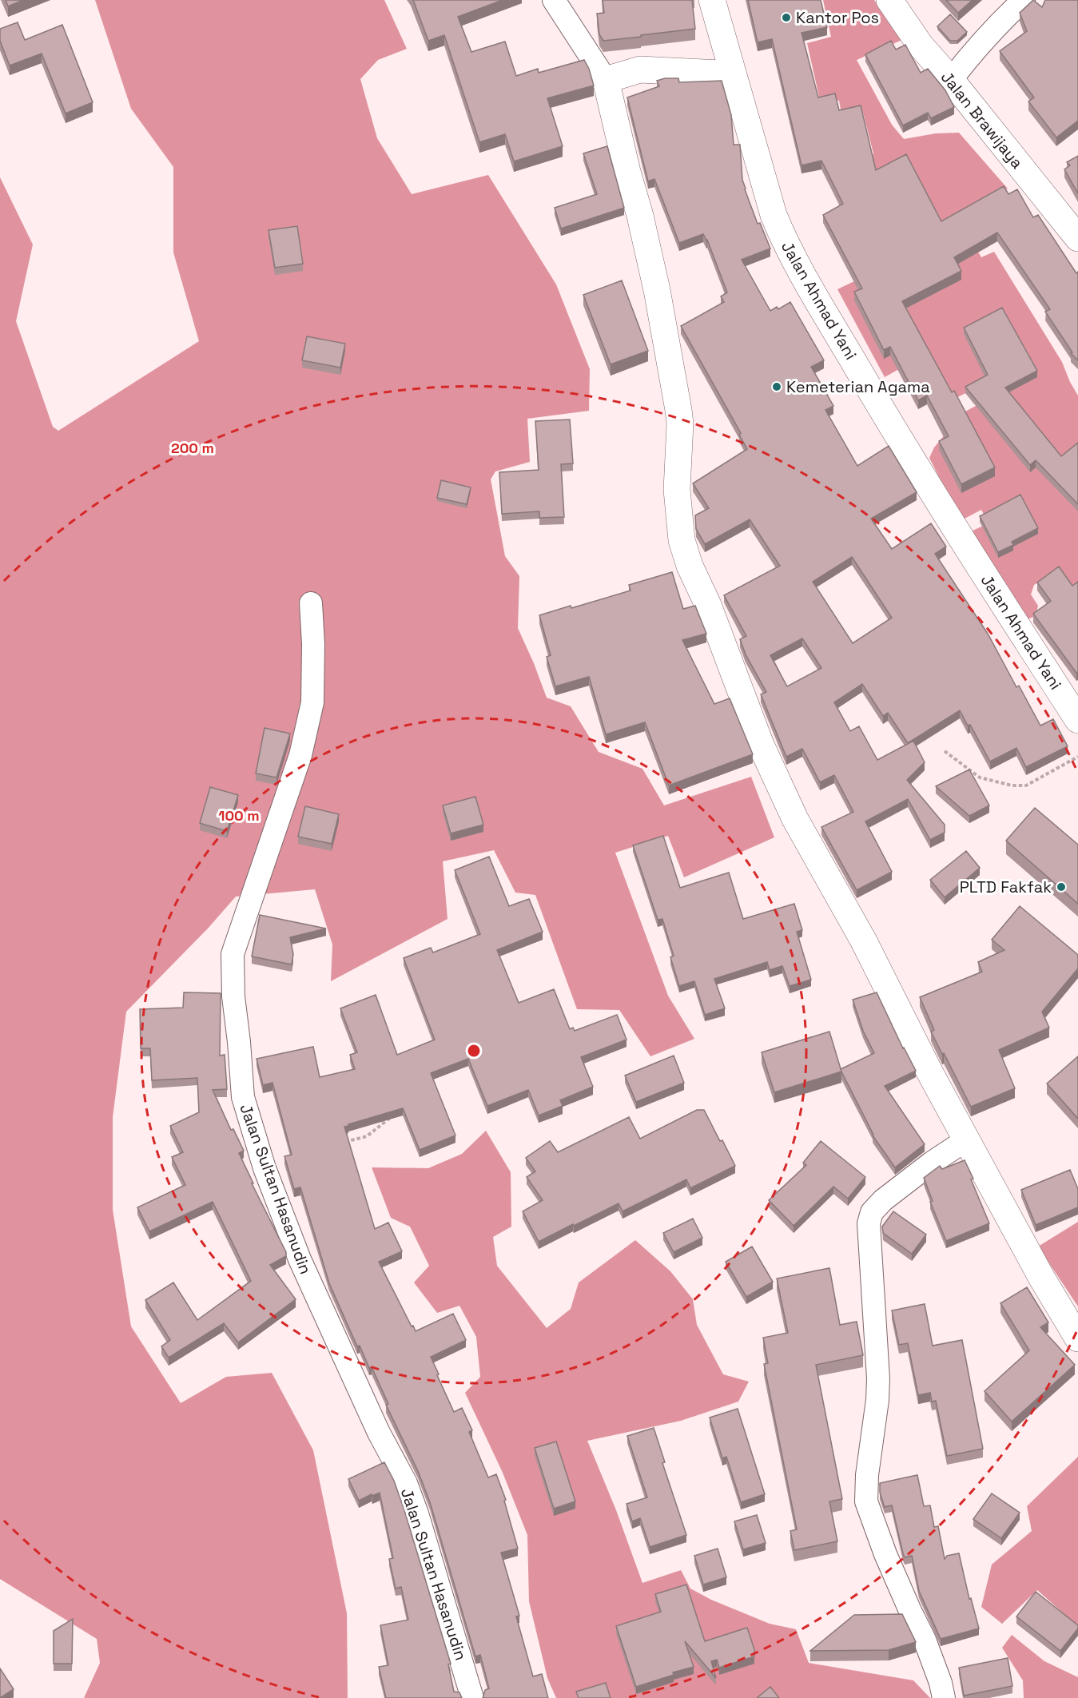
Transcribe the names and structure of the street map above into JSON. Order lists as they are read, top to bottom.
{
  "streets": {
    "main road": ["Jalan Brawijaya", "Jalan Ahmad Yani"],
    "street": ["Jalan Sultan Hasanudin"]
  },
  "places": ["Kantor Pos", "Kemeterian Agama", "PLTD Fakfak"],
  "rings": ["200 m", "100 m"]
}
